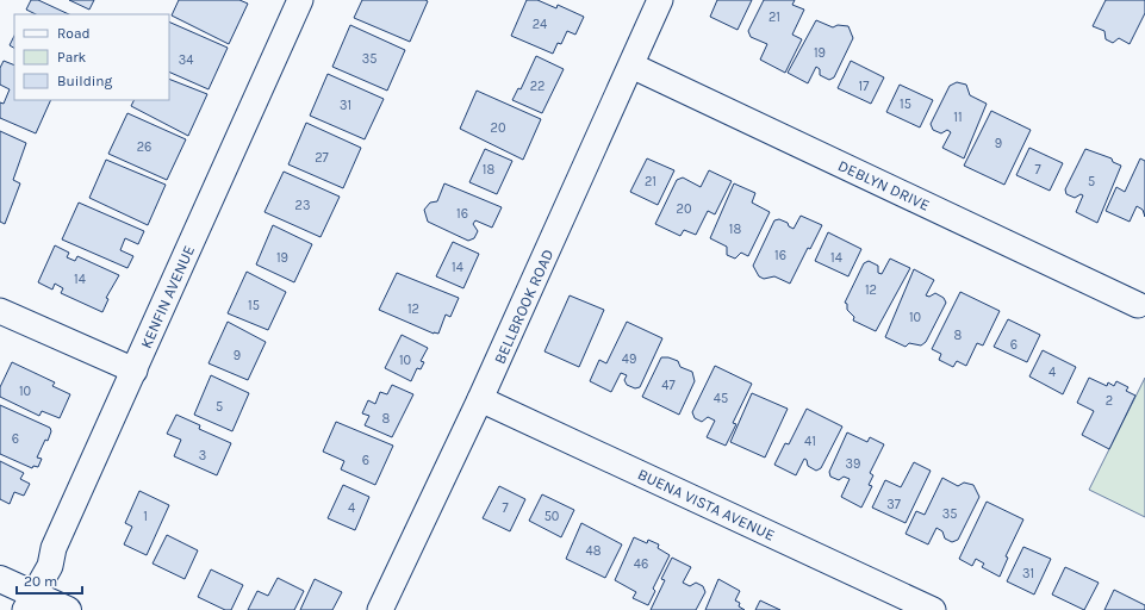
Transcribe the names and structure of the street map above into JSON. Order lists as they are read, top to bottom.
{
  "streets": {
    "street": [
      "DEBLYN DRIVE",
      "KENFIN AVENUE",
      "BELLBROOK ROAD",
      "BUENA VISTA AVENUE"
    ]
  },
  "crossings": [
    ["DEBLYN DRIVE", "BELLBROOK ROAD"],
    ["BELLBROOK ROAD", "BUENA VISTA AVENUE"]
  ],
  "house_numbers": [
    "21",
    "24",
    "19",
    "35",
    "34",
    "22",
    "17",
    "15",
    "31",
    "11",
    "20",
    "9",
    "26",
    "27",
    "18",
    "7",
    "21",
    "5",
    "23",
    "20",
    "16",
    "18",
    "16",
    "19",
    "14",
    "14",
    "14",
    "12",
    "15",
    "12",
    "10",
    "8",
    "6",
    "9",
    "49",
    "10",
    "4",
    "47",
    "10",
    "45",
    "2",
    "5",
    "8",
    "6",
    "41",
    "3",
    "6",
    "39",
    "37",
    "4",
    "7",
    "35",
    "1",
    "50",
    "48",
    "46",
    "31"
  ],
  "legend": ["Road", "Park", "Building"],
  "scale_bar": "20 m"
}
